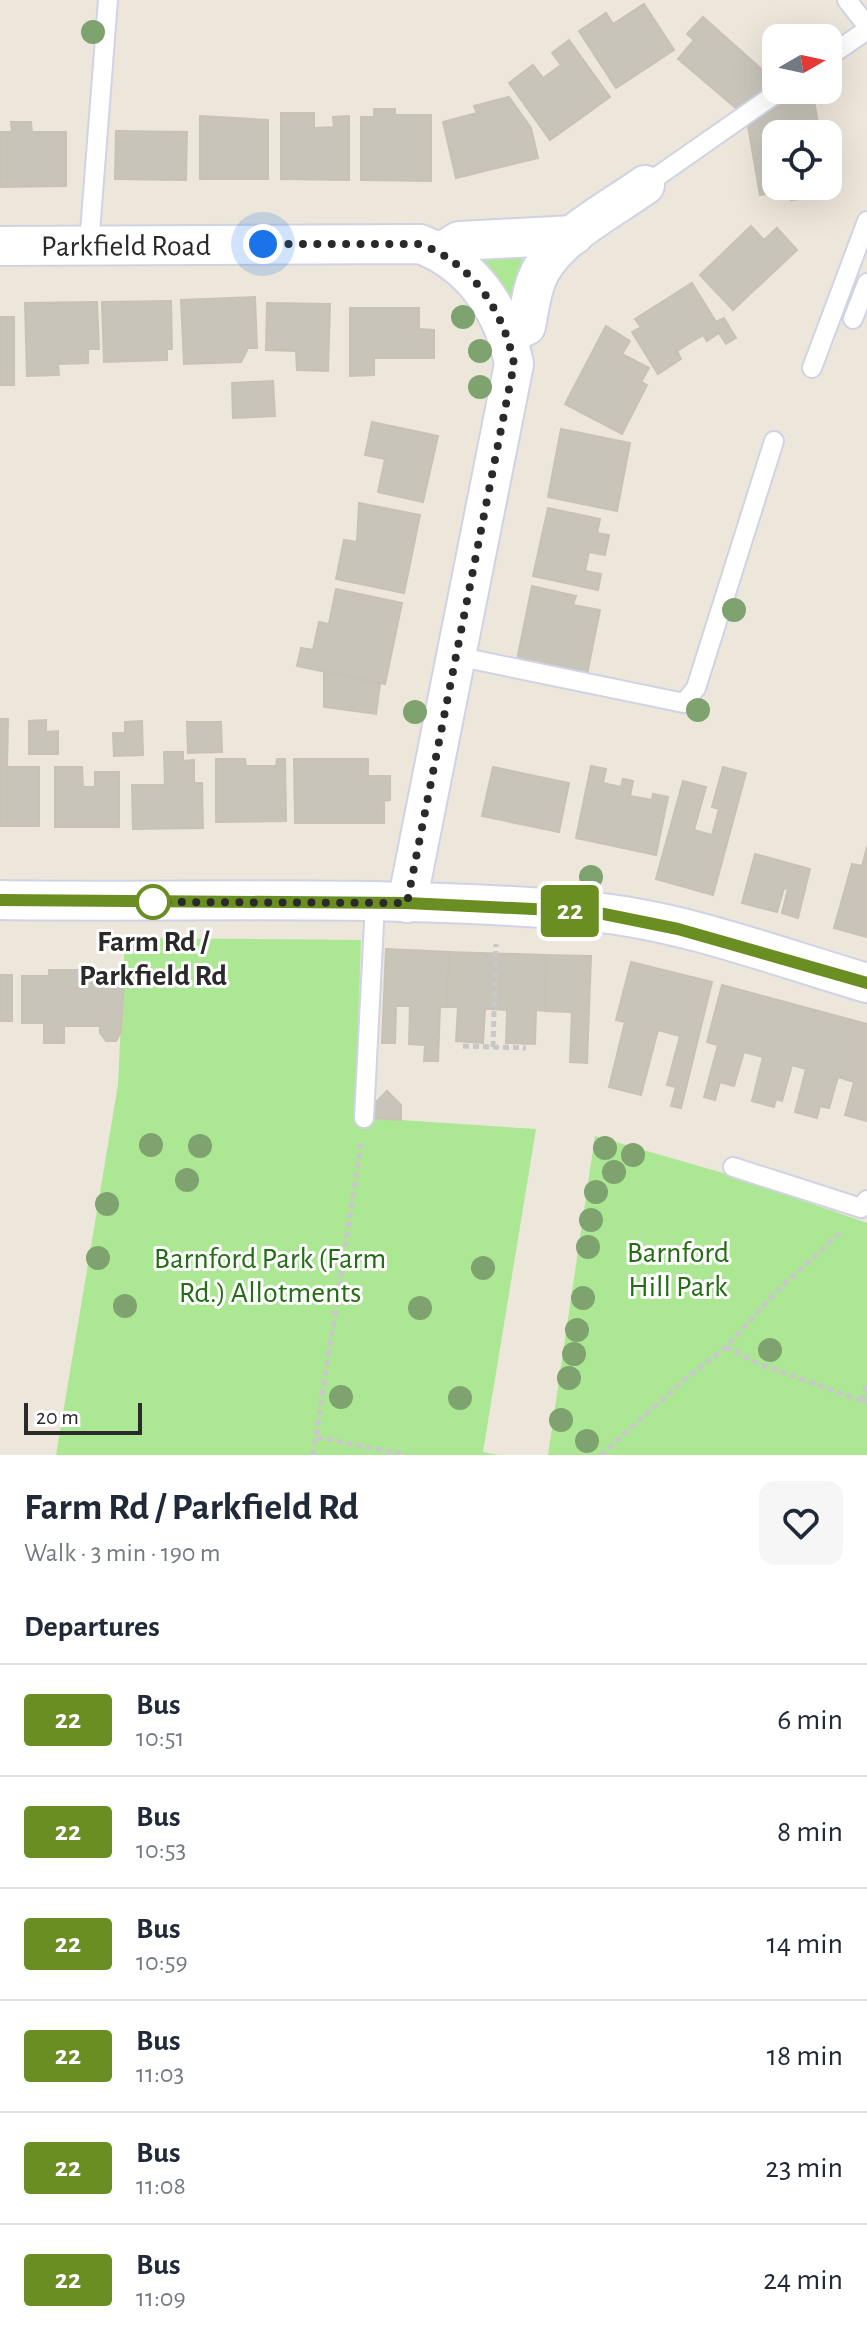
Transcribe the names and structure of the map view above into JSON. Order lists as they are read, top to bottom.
{
  "streets": {
    "street": ["Parkfield Road"]
  },
  "parks": ["Barnford Hill Park", "Barnford Park (Farm Rd.) Allotments"],
  "places": ["Farm Rd / Parkfield Rd"],
  "lines": ["bus line 22"],
  "scale_bar": "20 m",
  "north": "right",
  "page": {
    "on_map": "22",
    "scale": "20 m",
    "heading": [
      ["Farm Rd / Parkfield Rd", "Walk · 3 min · 190 m"],
      "Departures"
    ],
    "list": [
      {
        "mark": "22",
        "name": "Bus",
        "note": "10:51",
        "value": "6 min"
      },
      {
        "mark": "22",
        "name": "Bus",
        "note": "10:53",
        "value": "8 min"
      },
      {
        "mark": "22",
        "name": "Bus",
        "note": "10:59",
        "value": "14 min"
      },
      {
        "mark": "22",
        "name": "Bus",
        "note": "11:03",
        "value": "18 min"
      },
      {
        "mark": "22",
        "name": "Bus",
        "note": "11:08",
        "value": "23 min"
      },
      {
        "mark": "22",
        "name": "Bus",
        "note": "11:09",
        "value": "24 min"
      }
    ]
  }
}
